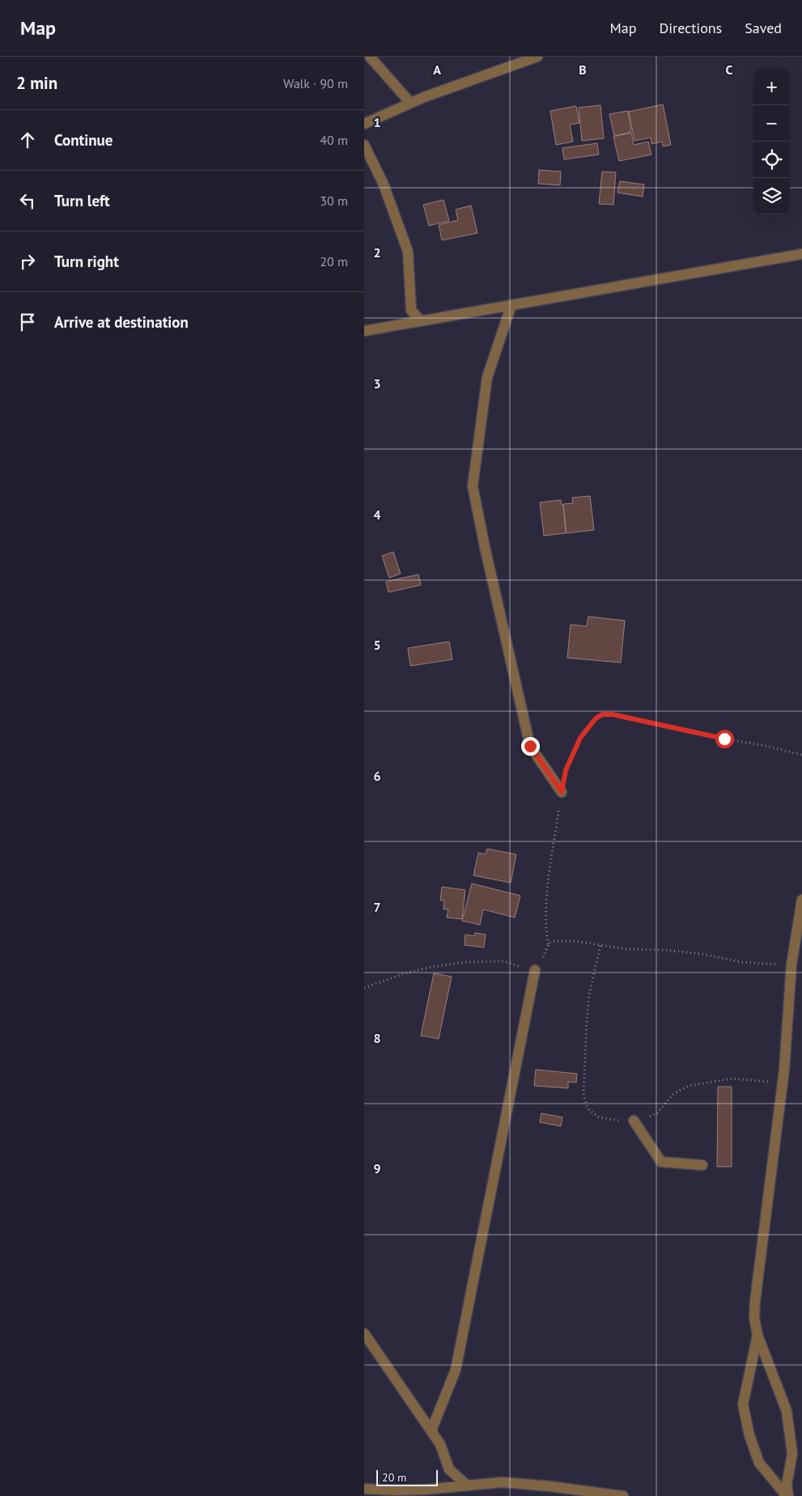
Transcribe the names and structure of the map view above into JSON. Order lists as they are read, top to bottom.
{
  "scale_bar": "20 m",
  "page": {
    "header": "Map",
    "nav": ["Map", "Directions", "Saved"],
    "heading": ["2 min", "Walk · 90 m"],
    "map_buttons": ["+", "−"],
    "list": [
      ["Continue", "40 m"],
      ["Turn left", "30 m"],
      ["Turn right", "20 m"],
      "Arrive at destination"
    ],
    "scale": "20 m"
  },
  "grid": {
    "columns": ["A", "B", "C"],
    "rows": [
      "1",
      "2",
      "3",
      "4",
      "5",
      "6",
      "7",
      "8",
      "9"
    ]
  }
}
